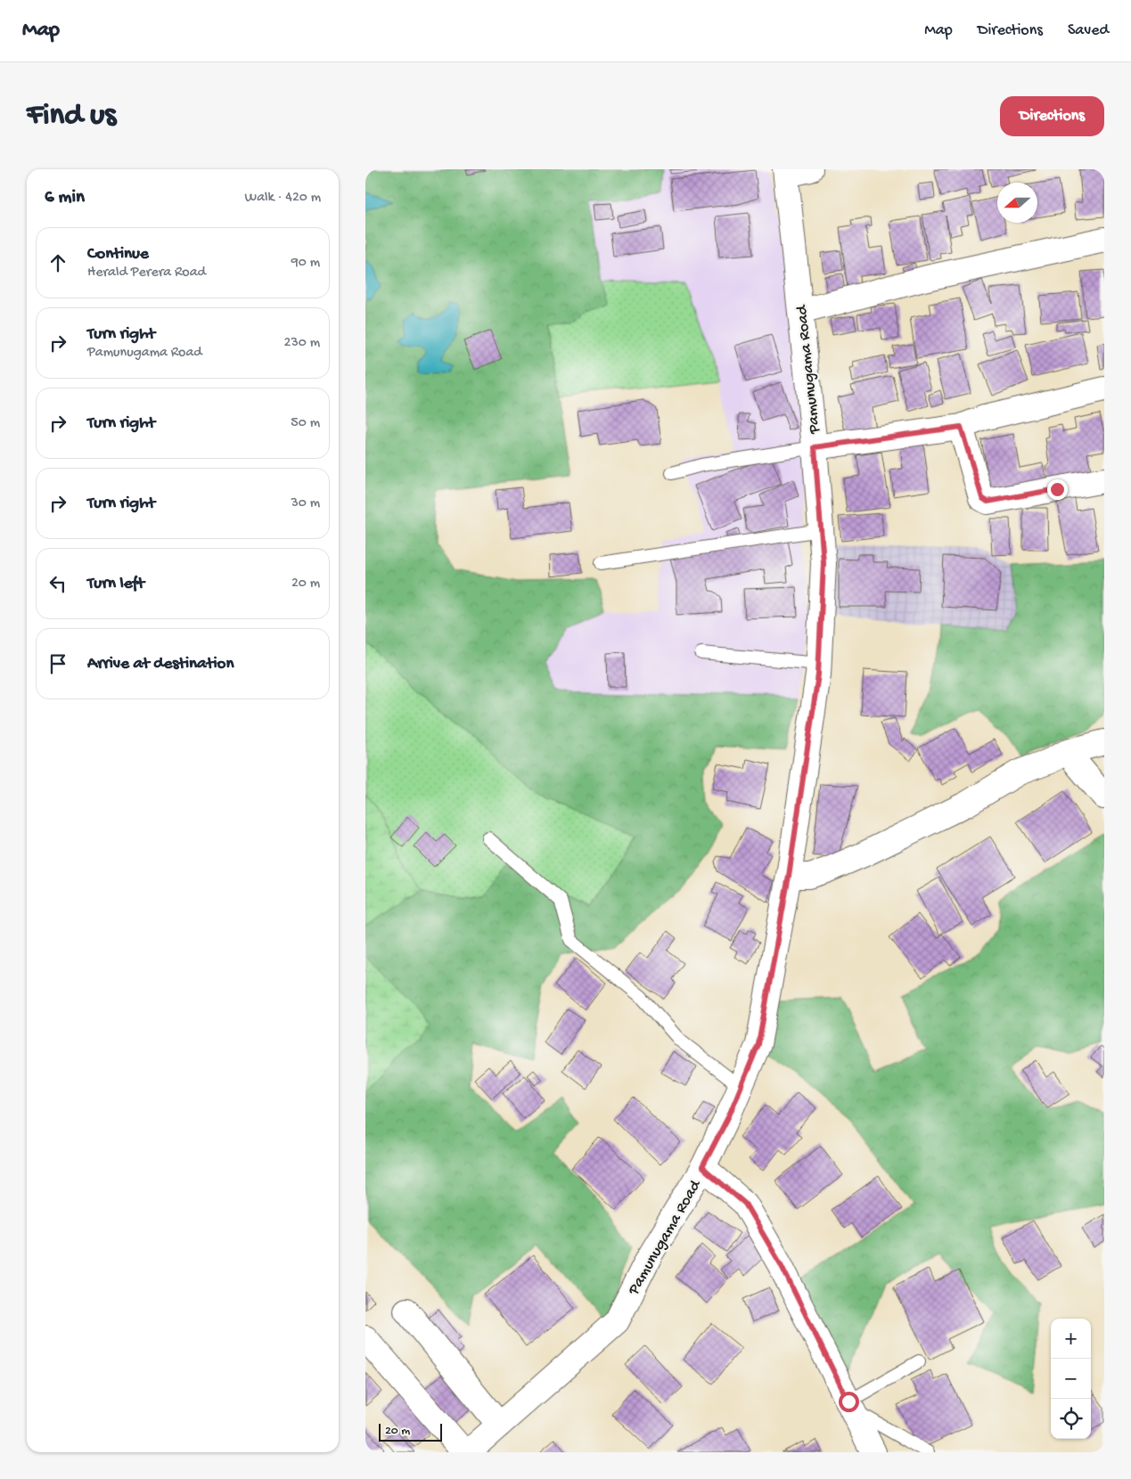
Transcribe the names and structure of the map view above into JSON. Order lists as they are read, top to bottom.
{
  "streets": {
    "street": ["Pamunugama Road"]
  },
  "scale_bar": "20 m",
  "north": "left",
  "page": {
    "header": "Map",
    "nav": ["Map", "Directions", "Saved"],
    "buttons": "Directions",
    "title": "Find us",
    "heading": ["6 min", "Walk · 420 m"],
    "list": [
      ["Continue", "Herald Perera Road", "90 m"],
      ["Turn right", "Pamunugama Road", "230 m"],
      ["Turn right", "50 m"],
      ["Turn right", "30 m"],
      ["Turn left", "20 m"],
      "Arrive at destination"
    ],
    "map_buttons": ["+", "−"],
    "scale": "20 m"
  }
}
